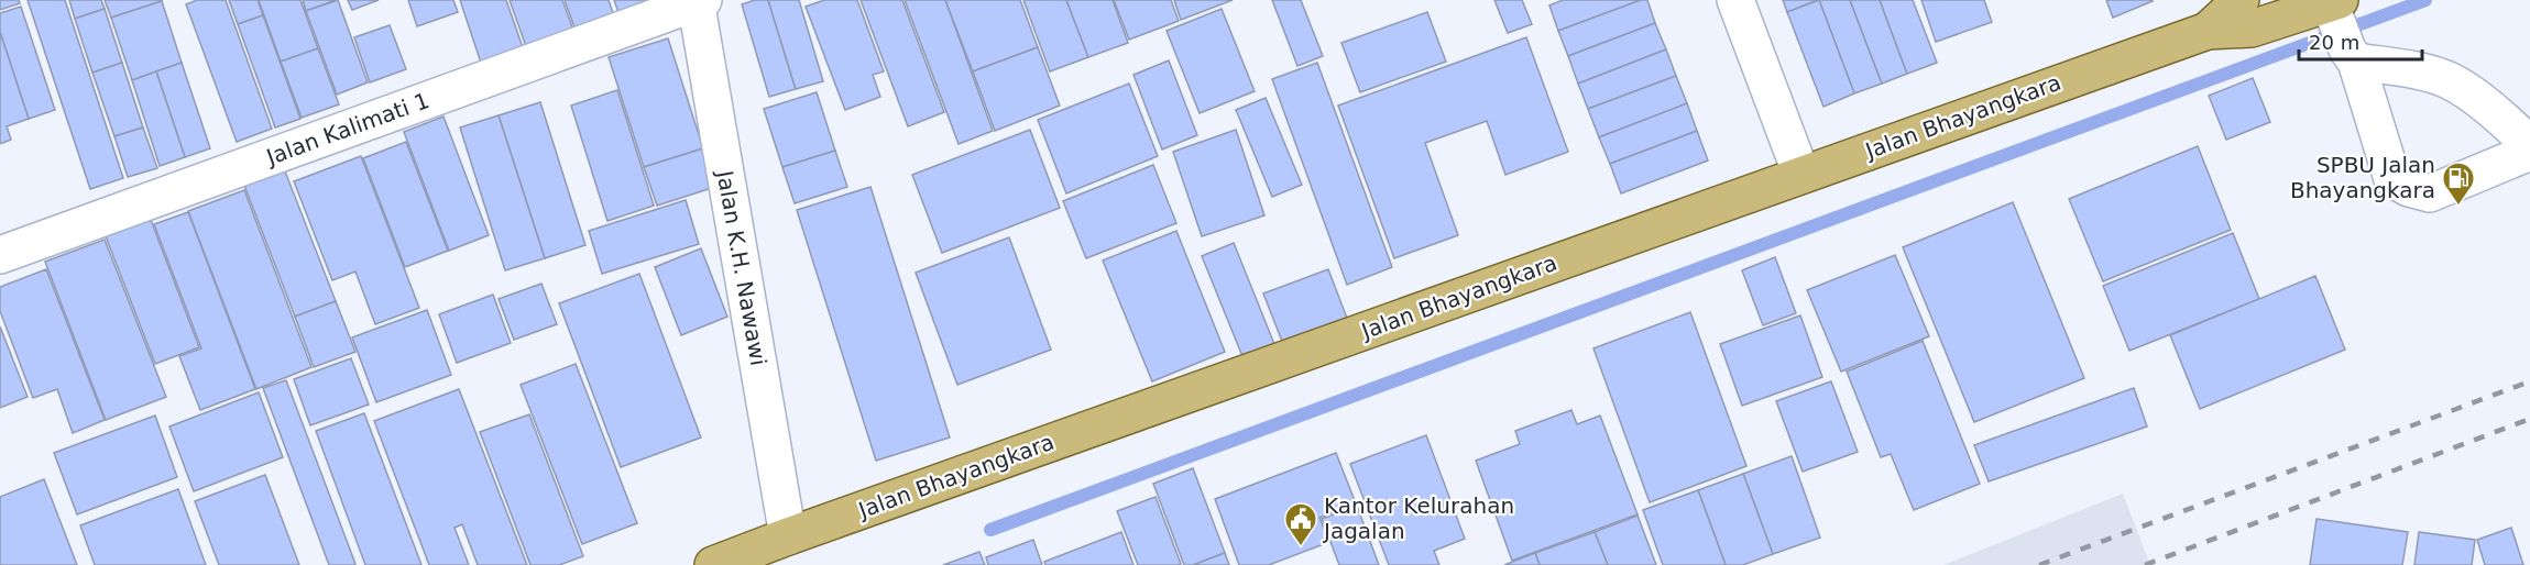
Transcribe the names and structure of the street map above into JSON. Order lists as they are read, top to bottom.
{
  "streets": {
    "main road": ["Jalan Bhayangkara"],
    "street": ["Jalan Kalimati 1", "Jalan K.H. Nawawi"]
  },
  "crossings": [
    ["Jalan Bhayangkara", "Jalan K.H. Nawawi"],
    ["Jalan Kalimati 1", "Jalan K.H. Nawawi"]
  ],
  "places": {
    "fuel station": ["SPBU Jalan Bhayangkara"],
    "public building": ["Kantor Kelurahan Jagalan"]
  },
  "scale_bar": "20 m"
}
